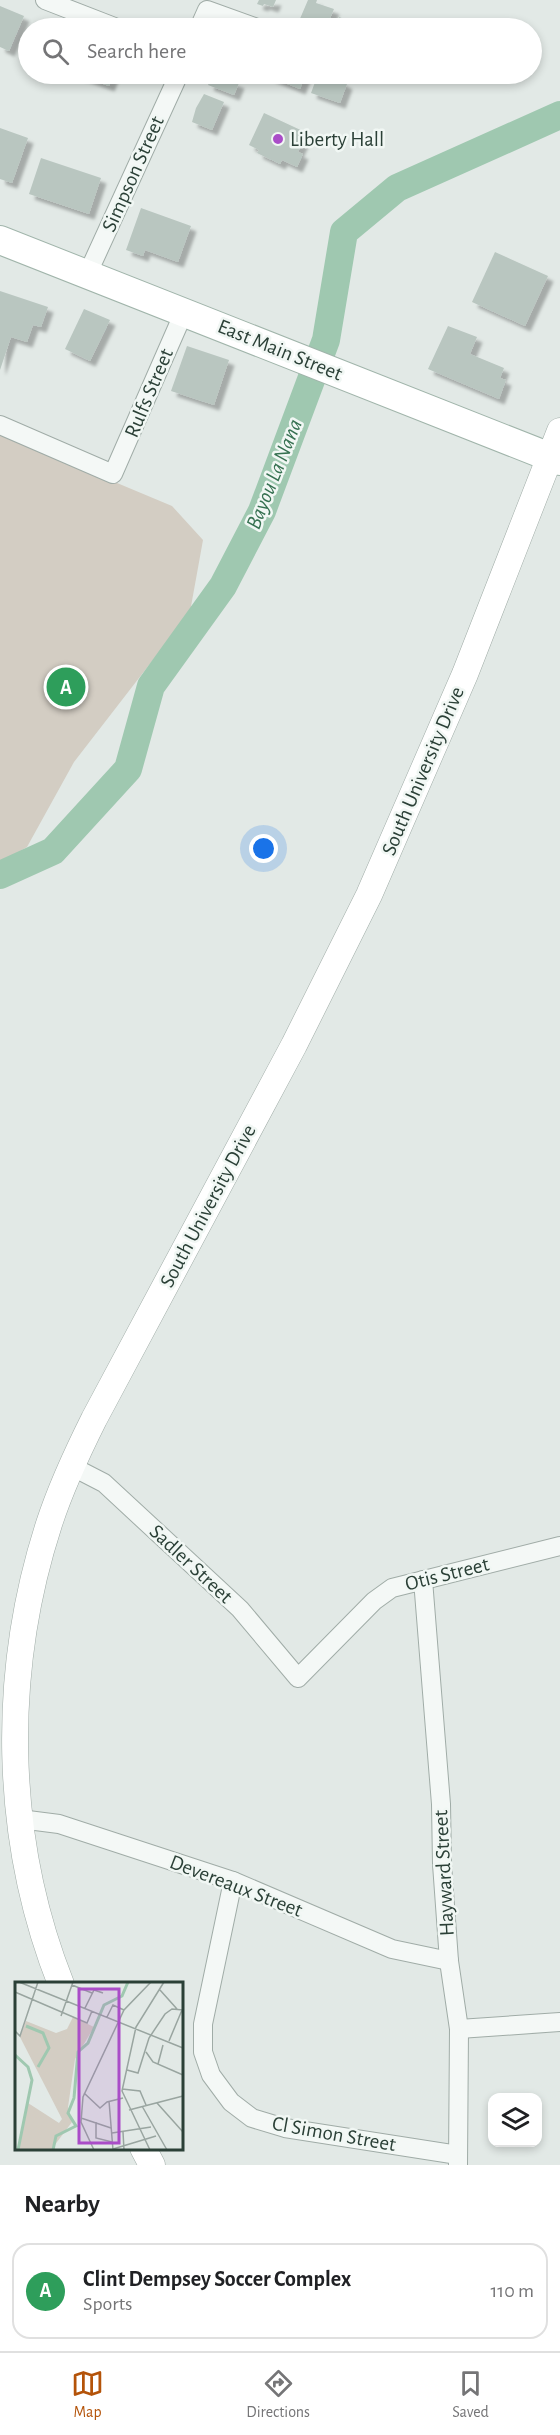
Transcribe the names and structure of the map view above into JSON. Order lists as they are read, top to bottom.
{
  "streets": {
    "main road": ["East Main Street", "South University Drive"],
    "street": [
      "Simpson Street",
      "Rulfs Street",
      "Sadler Street",
      "Otis Street",
      "Hayward Street",
      "Devereaux Street",
      "Cl Simon Street"
    ]
  },
  "crossings": [
    ["Simpson Street", "East Main Street"],
    ["East Main Street", "Rulfs Street"],
    ["East Main Street", "South University Drive"],
    ["South University Drive", "Sadler Street"],
    ["South University Drive", "Devereaux Street"],
    ["Sadler Street", "Otis Street"],
    ["Otis Street", "Hayward Street"],
    ["Hayward Street", "Devereaux Street"],
    ["Hayward Street", "Cl Simon Street"],
    ["Devereaux Street", "Cl Simon Street"]
  ],
  "water": ["Bayou La Nana"],
  "places": ["Liberty Hall"],
  "page": {
    "search": "Search here",
    "pins": "A",
    "heading": "Nearby",
    "list": [
      {
        "mark": "A",
        "name": "Clint Dempsey Soccer Complex",
        "note": "Sports",
        "value": "110 m"
      }
    ],
    "nav": ["Map", "Directions", "Saved"]
  }
}
